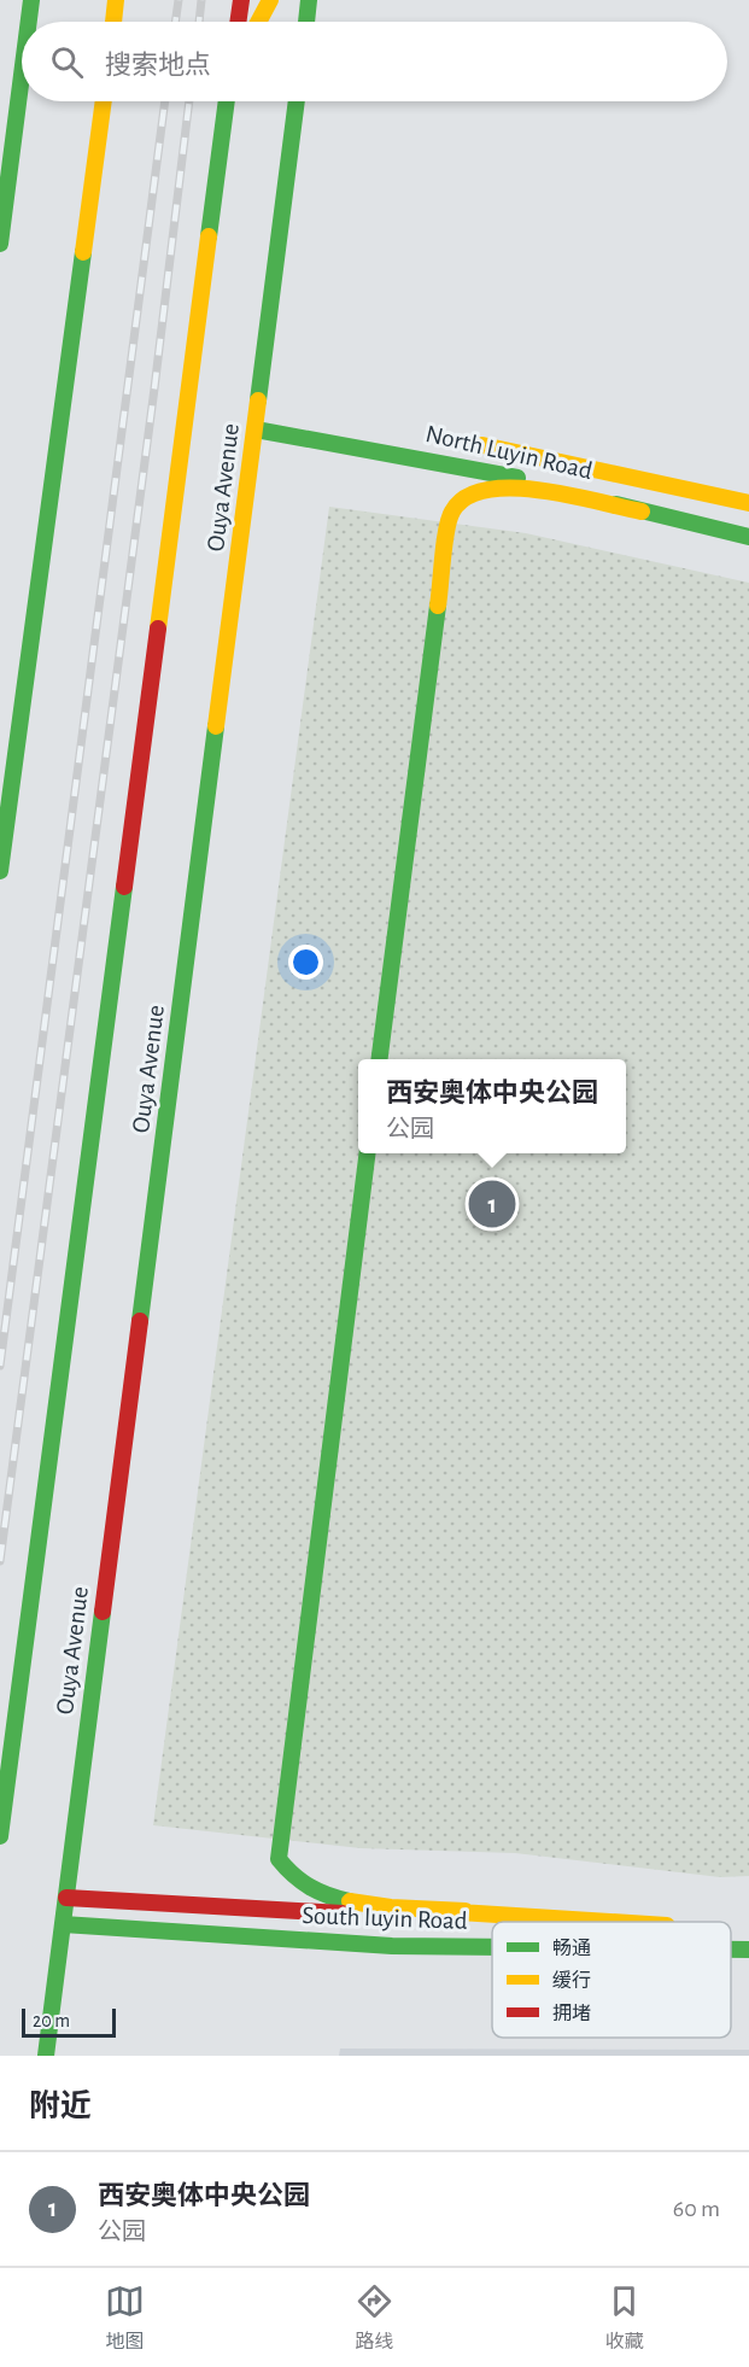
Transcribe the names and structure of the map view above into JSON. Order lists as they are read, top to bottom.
{
  "streets": {
    "street": ["North Luyin Road", "Ouya Avenue", "South luyin Road"]
  },
  "crossings": [
    ["North Luyin Road", "Ouya Avenue"],
    ["Ouya Avenue", "South luyin Road"]
  ],
  "legend": ["畅通", "缓行", "拥堵"],
  "scale_bar": "20 m",
  "page": {
    "search": "搜索地点",
    "popup": ["西安奥体中央公园", "公园"],
    "pins": "1",
    "scale": "20 m",
    "heading": "附近",
    "list": [
      {
        "mark": "1",
        "name": "西安奥体中央公园",
        "note": "公园",
        "value": "60 m"
      }
    ],
    "nav": ["地图", "路线", "收藏"]
  }
}
